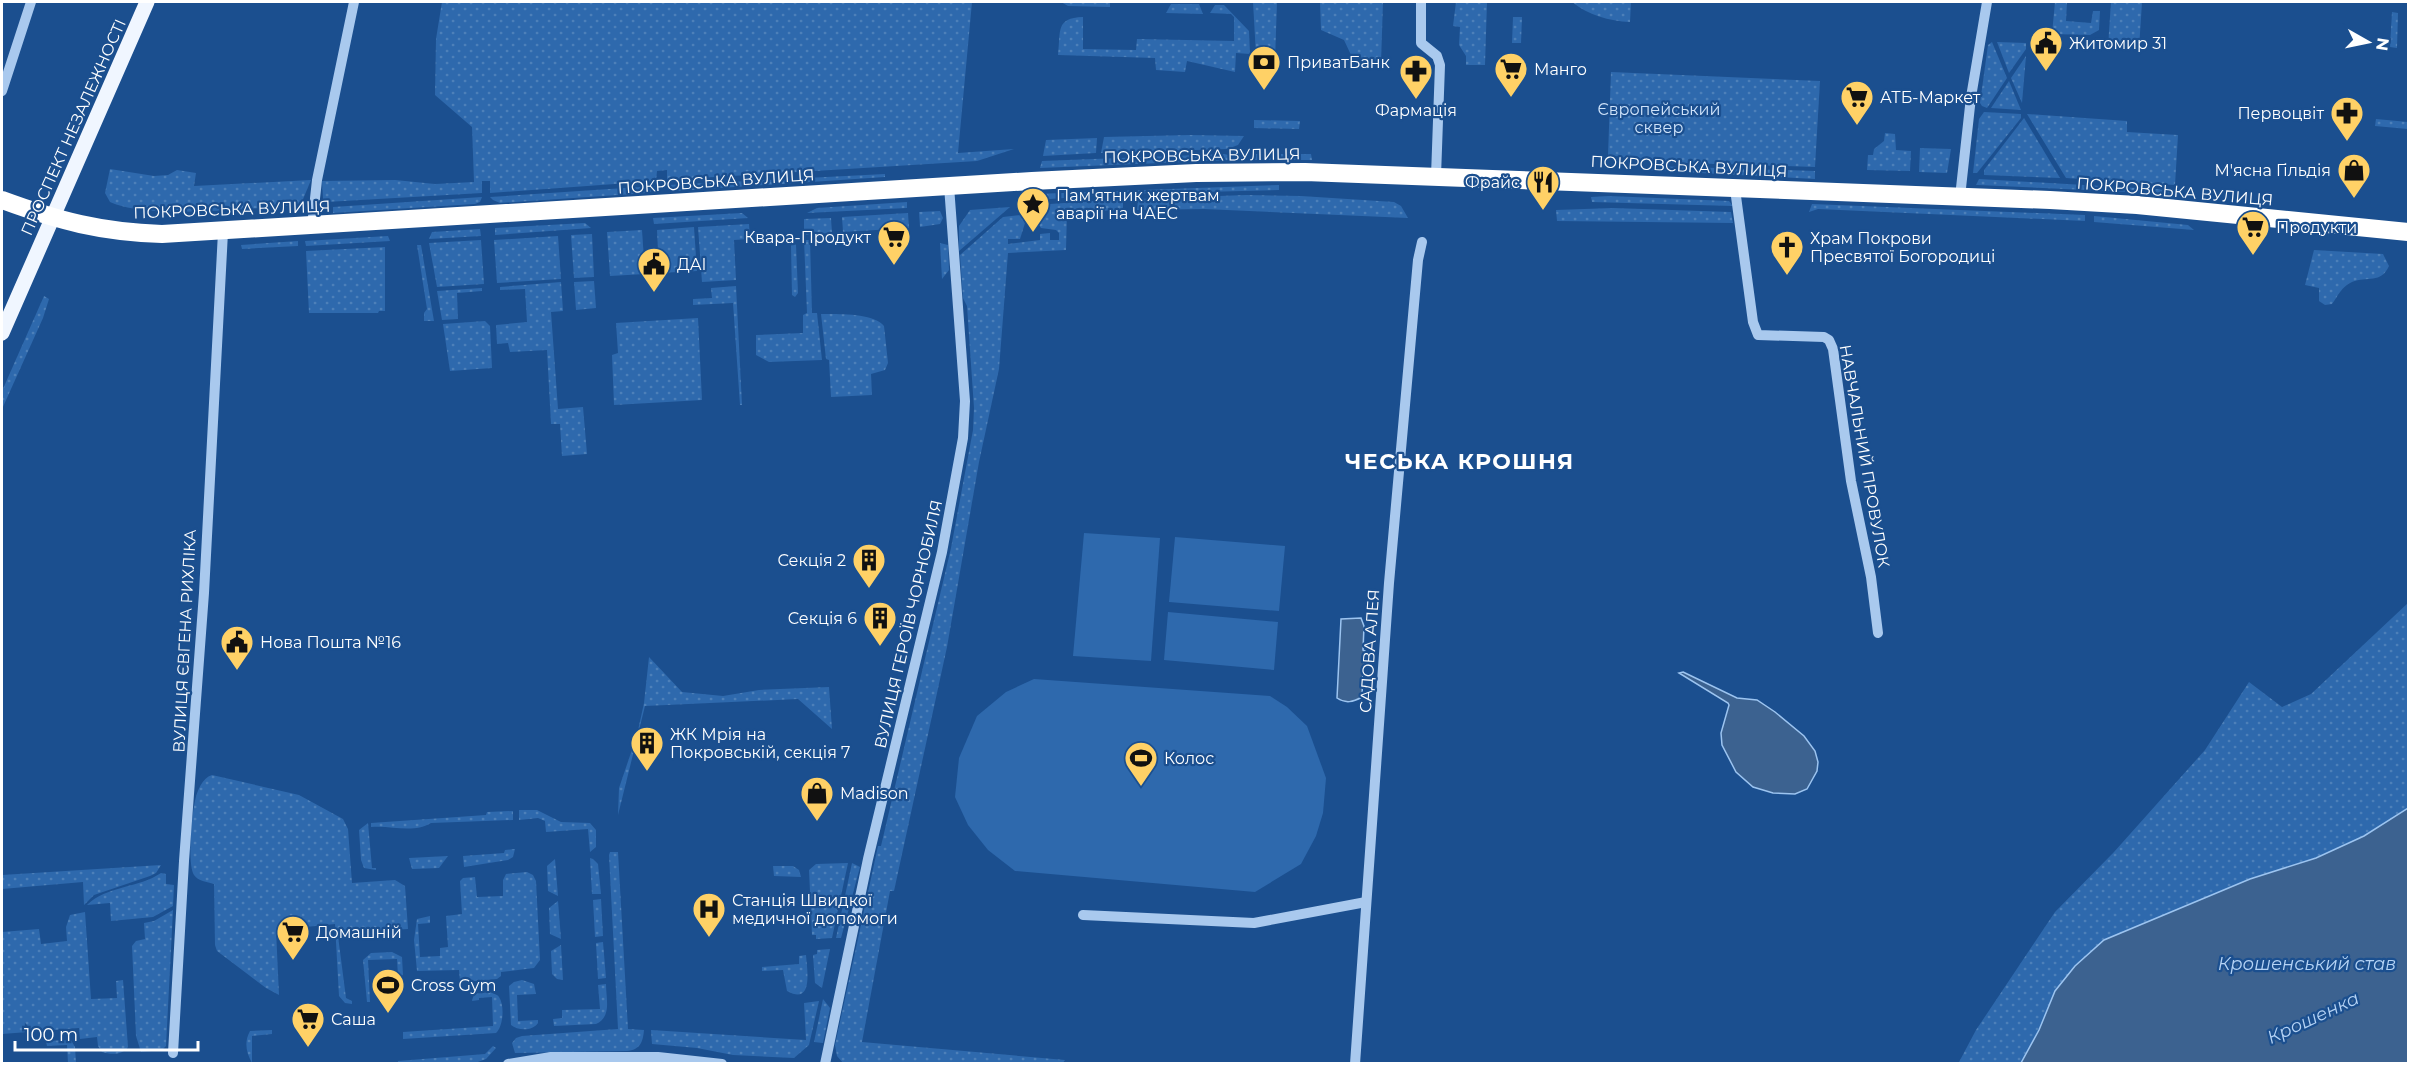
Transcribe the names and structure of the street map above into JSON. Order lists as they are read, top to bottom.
{
  "streets": {
    "highway": ["ПОКРОВСЬКА ВУЛИЦЯ"],
    "main road": ["ПРОСПЕКТ НЕЗАЛЕЖНОСТІ"],
    "street": [
      "НАВЧАЛЬНИЙ ПРОВУЛОК",
      "ВУЛИЦЯ ГЕРОЇВ ЧОРНОБИЛЯ",
      "ВУЛИЦЯ ЄВГЕНА РИХЛІКА",
      "САДОВА АЛЕЯ"
    ]
  },
  "crossings": [
    ["ПРОСПЕКТ НЕЗАЛЕЖНОСТІ", "ПОКРОВСЬКА ВУЛИЦЯ"],
    ["ПОКРОВСЬКА ВУЛИЦЯ", "НАВЧАЛЬНИЙ ПРОВУЛОК"],
    ["ПОКРОВСЬКА ВУЛИЦЯ", "ВУЛИЦЯ ГЕРОЇВ ЧОРНОБИЛЯ"],
    ["ПОКРОВСЬКА ВУЛИЦЯ", "ВУЛИЦЯ ЄВГЕНА РИХЛІКА"]
  ],
  "districts": ["ЧЕСЬКА КРОШНЯ"],
  "water": ["Крошенський став", "Крошенка"],
  "parks": ["Європейський сквер"],
  "places": {
    "public building": ["Житомир 31", "ДАІ", "Нова Пошта №16"],
    "bank": ["ПриватБанк"],
    "supermarket": [
      "Манго",
      "АТБ-Маркет",
      "Продукти",
      "Квара-Продукт",
      "Домашній",
      "Саша"
    ],
    "pharmacy": ["Фармація", "Первоцвіт"],
    "shop": ["M'ясна Гільдія", "Madison"],
    "restaurant": ["Фрайс"],
    "place": ["Пам'ятник жертвам аварії на ЧАЕС"],
    "church": ["Храм Покрови Пресвятої Богородиці"],
    "building": ["Секція 2", "Секція 6", "ЖК Мрія на Покровській, секція 7"],
    "sports": ["Колос", "Cross Gym"],
    "hospital": ["Станція Швидкої медичної допомоги"]
  },
  "scale_bar": "100 m",
  "north": "right"
}
